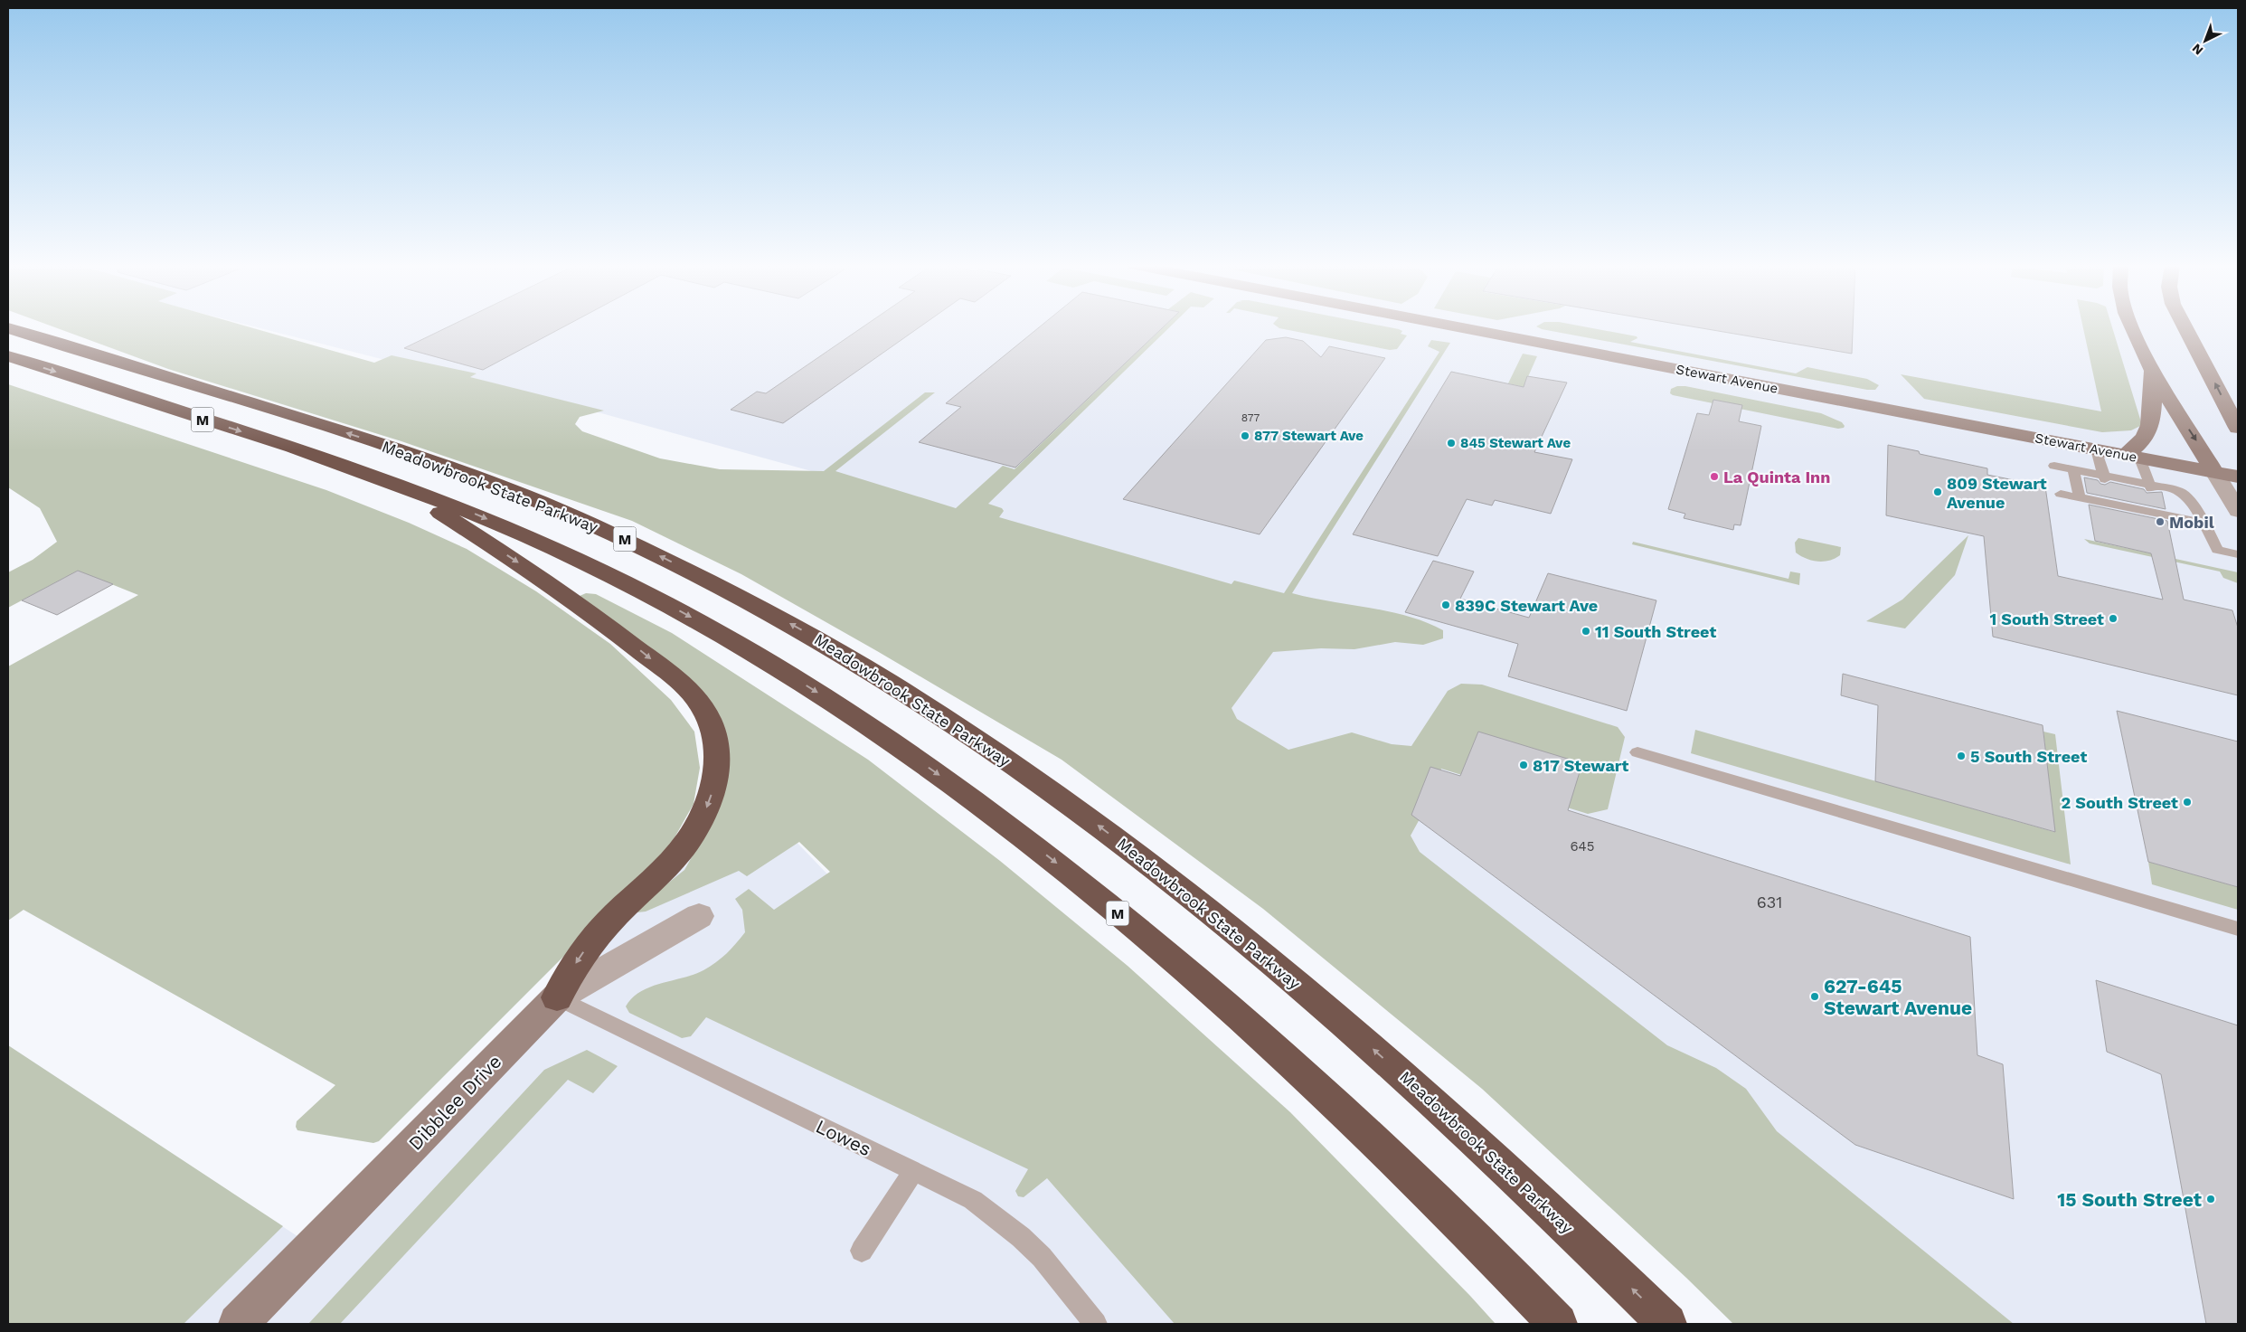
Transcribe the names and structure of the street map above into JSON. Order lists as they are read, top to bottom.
{
  "streets": {
    "highway": ["M", "Meadowbrook State Parkway"],
    "street": ["Stewart Avenue", "Dibblee Drive"],
    "lane": ["Lowes"]
  },
  "crossings": [
    ["Dibblee Drive", "Lowes"]
  ],
  "places": [
    "877 Stewart Ave",
    "845 Stewart Ave",
    "La Quinta Inn",
    "809 Stewart Avenue",
    "Mobil",
    "839C Stewart Ave",
    "1 South Street",
    "11 South Street",
    "5 South Street",
    "817 Stewart",
    "2 South Street",
    "627-645 Stewart Avenue",
    "15 South Street"
  ],
  "house_numbers": ["877", "645", "631"],
  "north": "bottom left"
}
